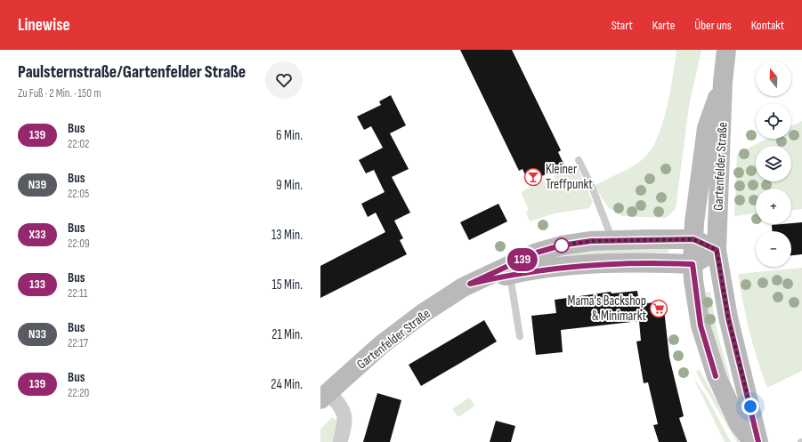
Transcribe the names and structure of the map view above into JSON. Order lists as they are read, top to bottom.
{
  "streets": {
    "main road": ["Gartenfelder Straße"]
  },
  "places": {
    "bar": ["Kleiner Treffpunkt"],
    "supermarket": ["Mama's Backshop & Minimarkt"]
  },
  "lines": ["bus line 139"],
  "north": "top",
  "page": {
    "header": "Linewise",
    "nav": [
      "Start",
      "Karte",
      "Über uns",
      "Kontakt"
    ],
    "heading": ["Paulsternstraße/Gartenfelder Straße", "Zu Fuß · 2 Min. · 150 m"],
    "on_map": "139",
    "map_buttons": ["+", "−"],
    "list": [
      {
        "mark": "139",
        "name": "Bus",
        "note": "22:02",
        "value": "6 Min."
      },
      {
        "mark": "N39",
        "name": "Bus",
        "note": "22:05",
        "value": "9 Min."
      },
      {
        "mark": "X33",
        "name": "Bus",
        "note": "22:09",
        "value": "13 Min."
      },
      {
        "mark": "133",
        "name": "Bus",
        "note": "22:11",
        "value": "15 Min."
      },
      {
        "mark": "N33",
        "name": "Bus",
        "note": "22:17",
        "value": "21 Min."
      },
      {
        "mark": "139",
        "name": "Bus",
        "note": "22:20",
        "value": "24 Min."
      }
    ]
  }
}
